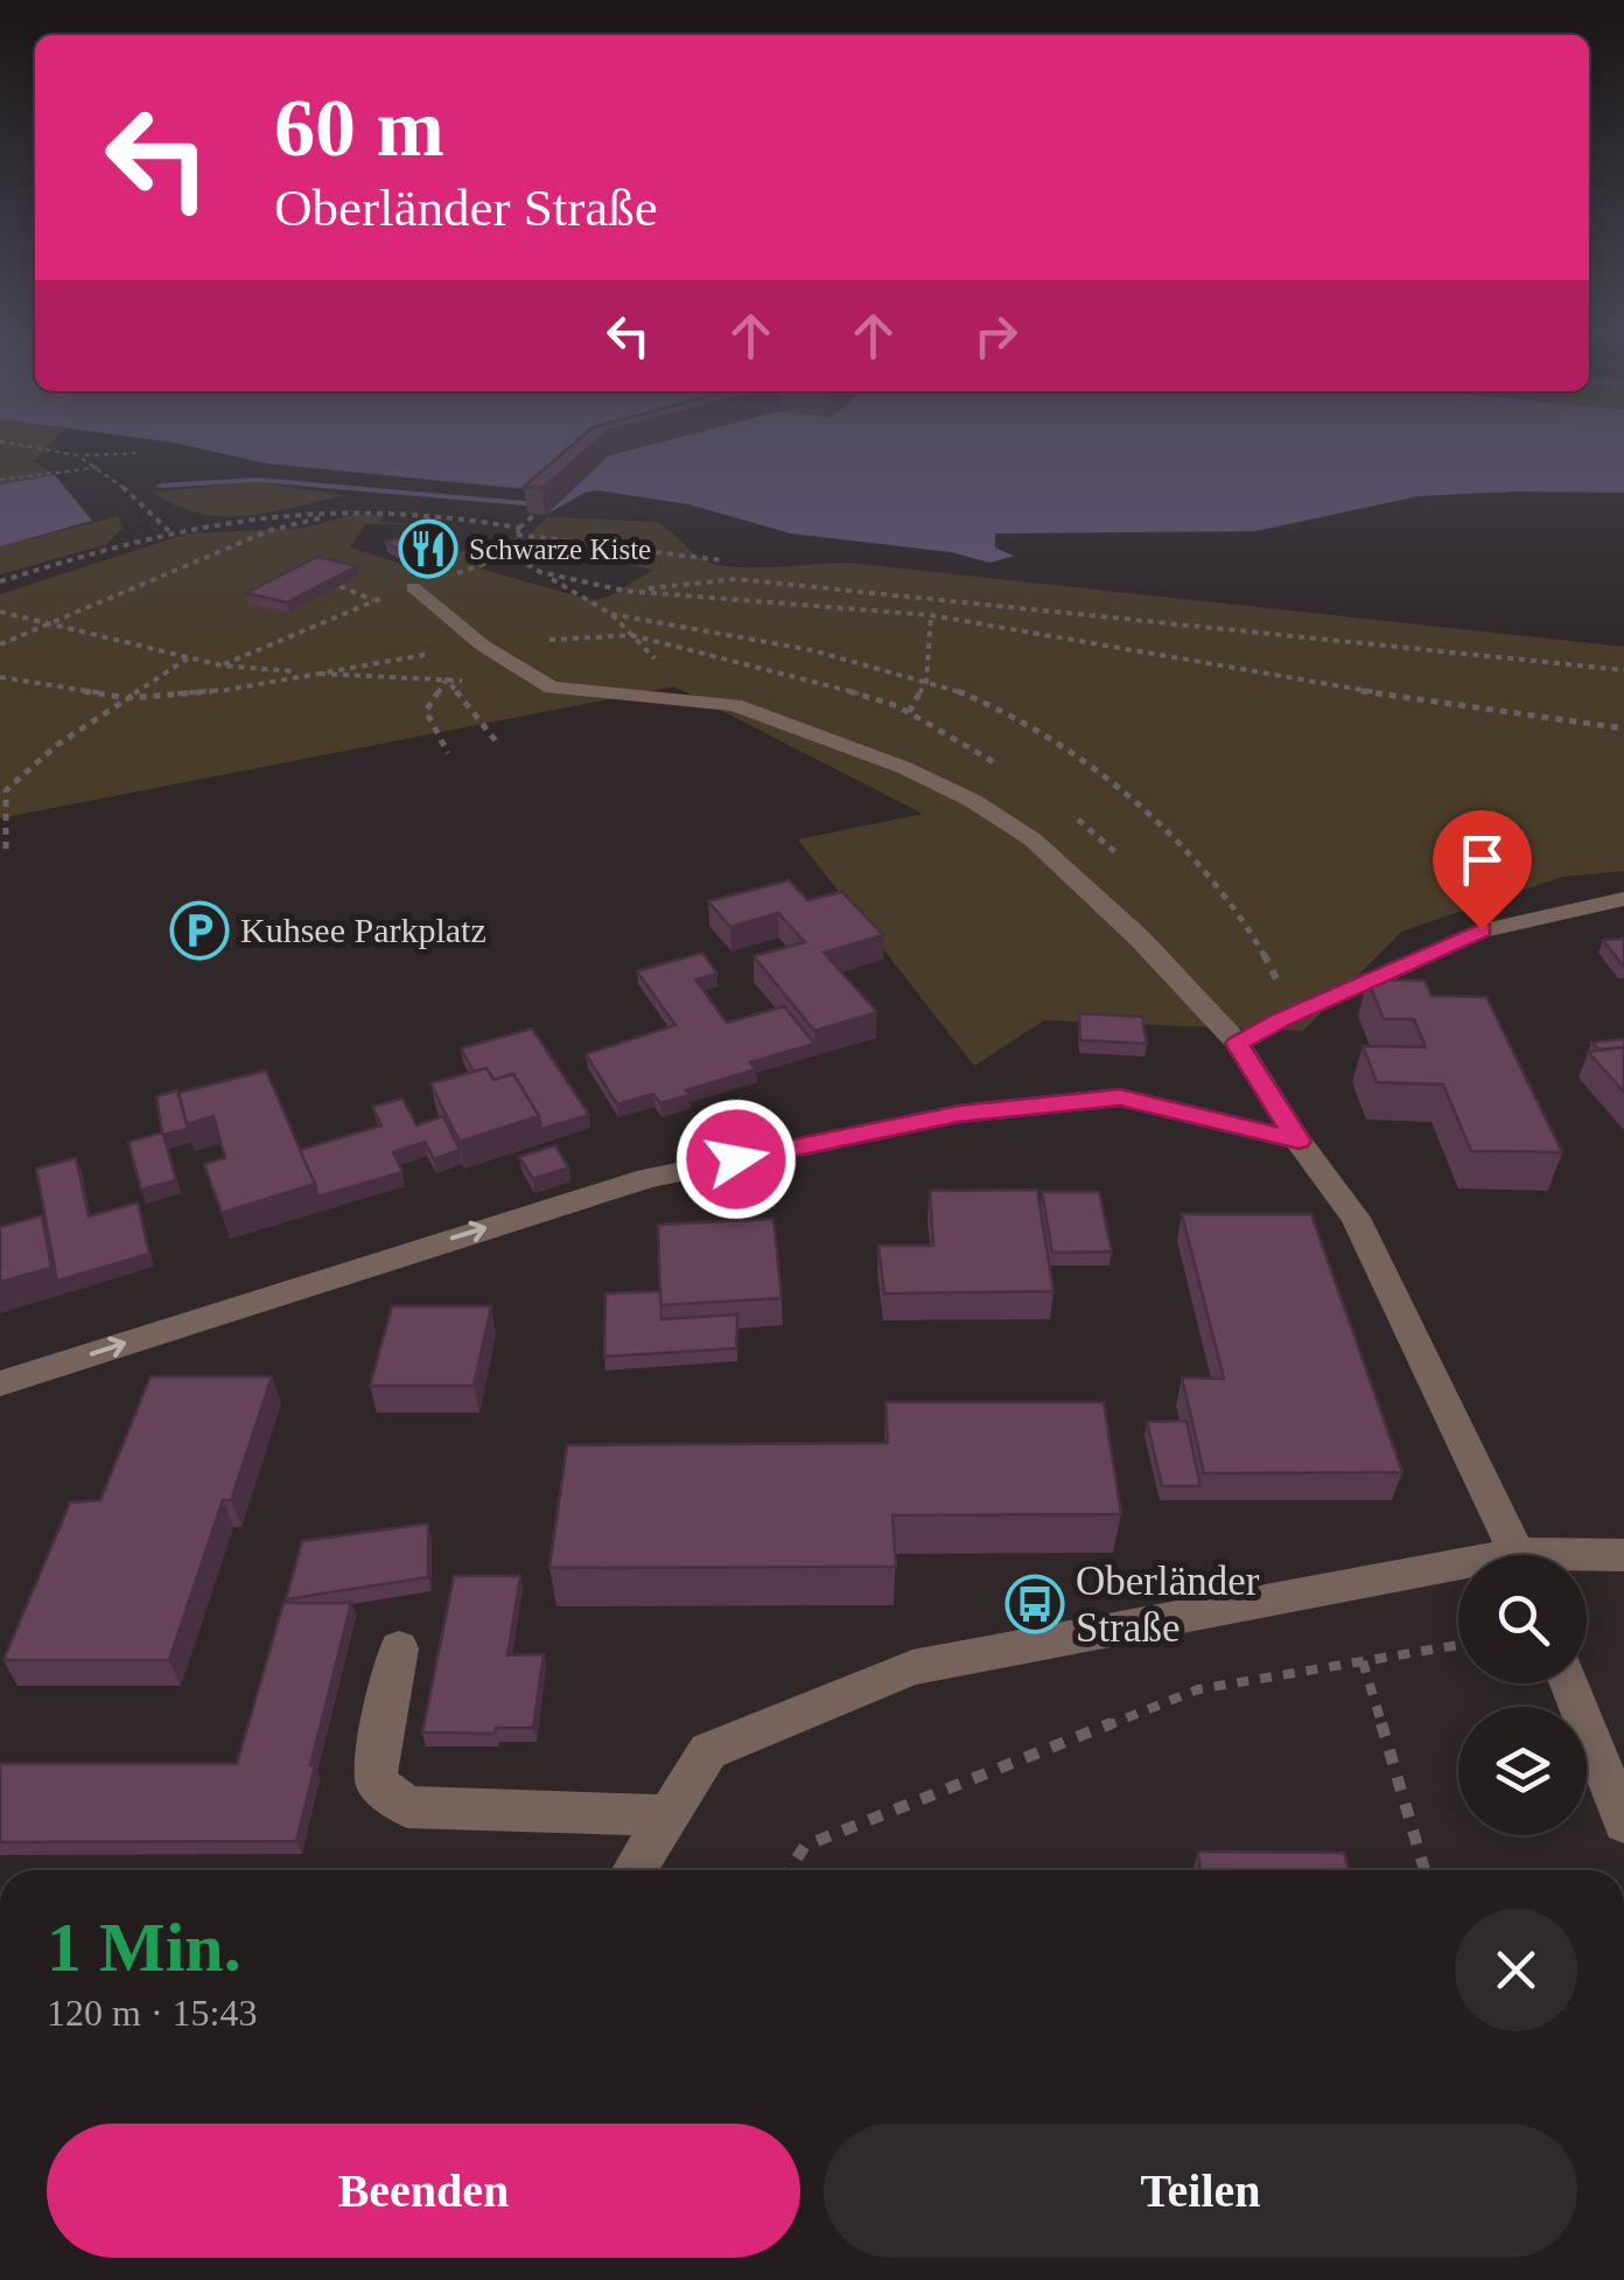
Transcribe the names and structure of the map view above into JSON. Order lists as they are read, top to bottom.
{
  "places": {
    "restaurant": ["Schwarze Kiste"],
    "parking": ["Kuhsee Parkplatz"],
    "bus stop": ["Oberländer Straße"]
  },
  "page": {
    "turn": ["60 m", "Oberländer Straße"],
    "heading": ["1 Min.", "120 m · 15:43"],
    "buttons": ["Beenden", "Teilen"]
  }
}
